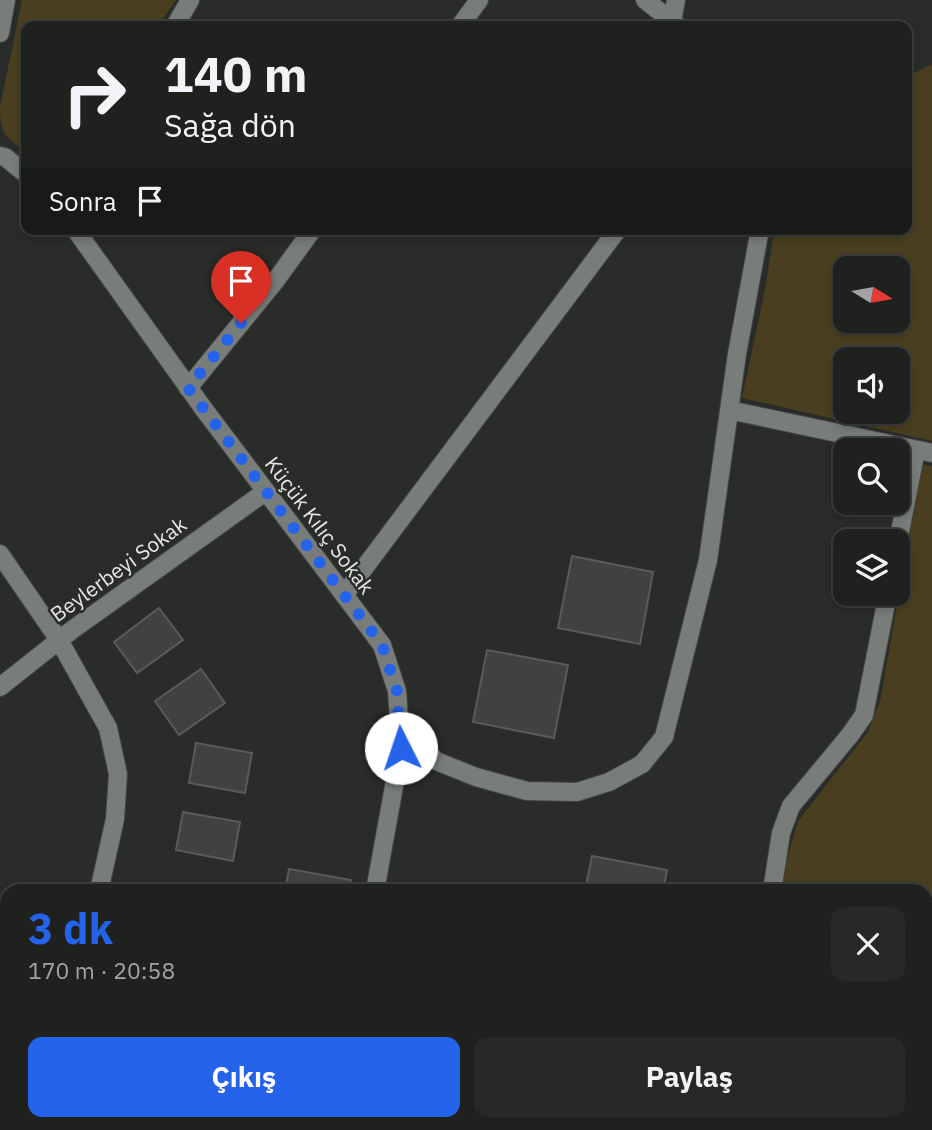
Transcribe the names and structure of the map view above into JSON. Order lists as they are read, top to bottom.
{
  "streets": {
    "street": ["Küçük Kılıç Sokak", "Beylerbeyi Sokak"]
  },
  "crossings": [
    ["Küçük Kılıç Sokak", "Beylerbeyi Sokak"]
  ],
  "north": "right",
  "page": {
    "turn": ["140 m", "Sağa dön"],
    "then": "Sonra",
    "heading": ["3 dk", "170 m · 20:58"],
    "buttons": ["Çıkış", "Paylaş"]
  }
}
